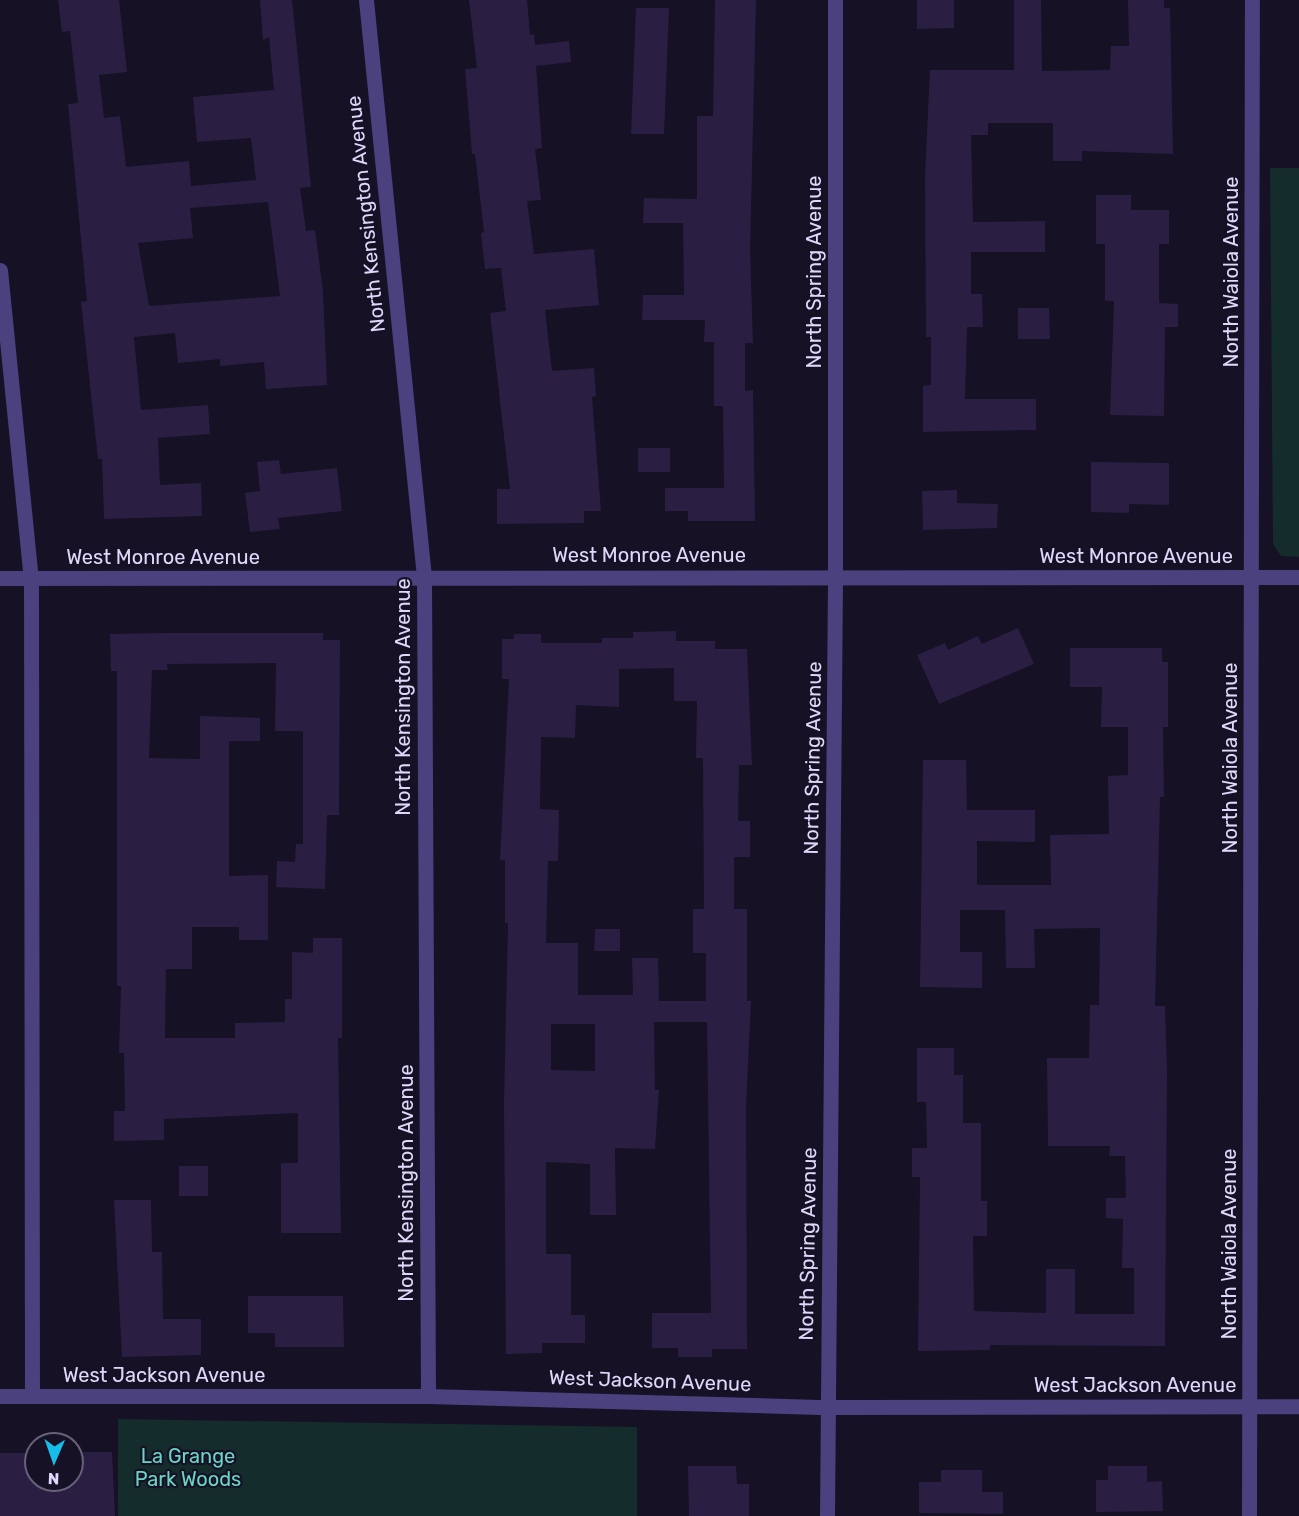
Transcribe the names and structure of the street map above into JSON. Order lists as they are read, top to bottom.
{
  "streets": {
    "street": [
      "North Kensington Avenue",
      "North Spring Avenue",
      "North Waiola Avenue",
      "West Monroe Avenue",
      "West Jackson Avenue"
    ]
  },
  "crossings": [
    ["North Kensington Avenue", "West Monroe Avenue"],
    ["North Kensington Avenue", "West Jackson Avenue"],
    ["North Spring Avenue", "West Monroe Avenue"],
    ["North Spring Avenue", "West Jackson Avenue"],
    ["North Waiola Avenue", "West Monroe Avenue"],
    ["North Waiola Avenue", "West Jackson Avenue"]
  ],
  "parks": ["La Grange Park Woods"],
  "north": "bottom"
}
